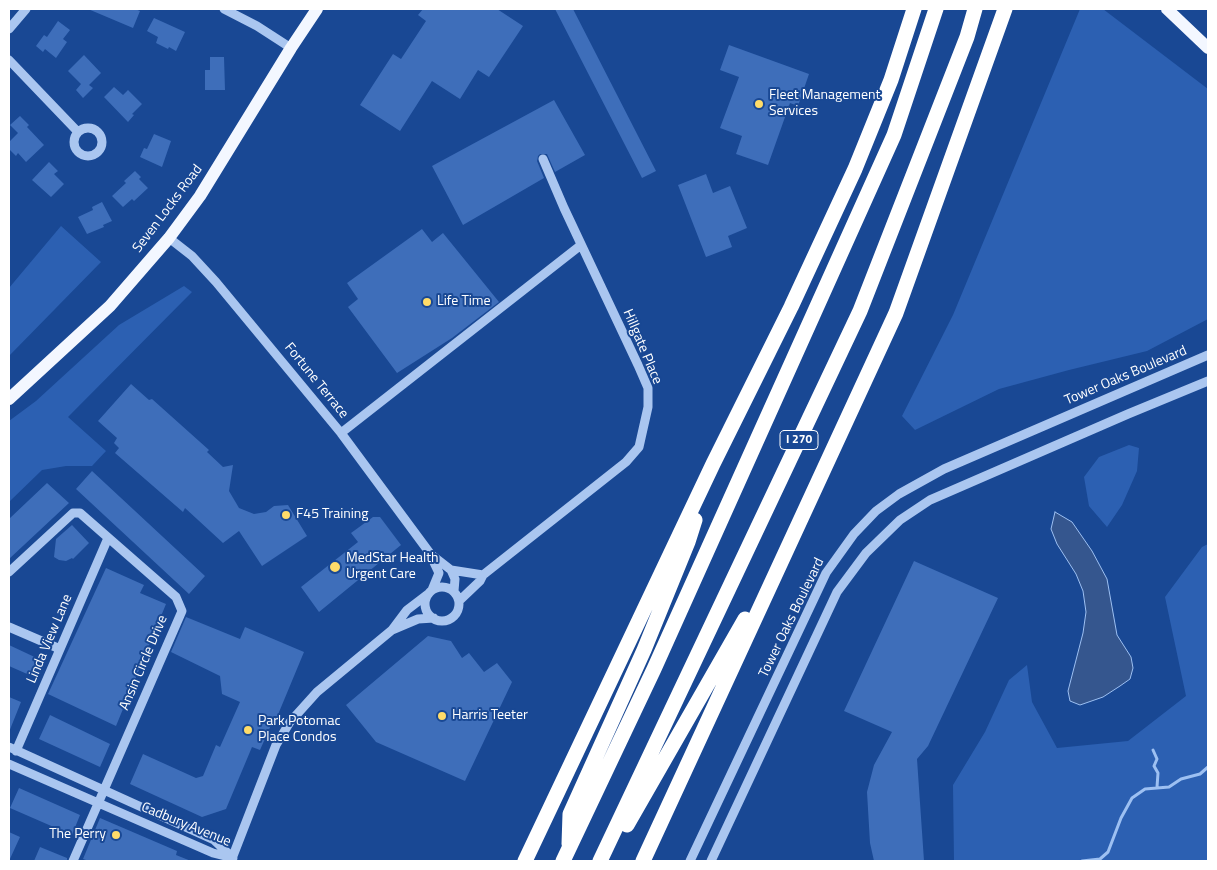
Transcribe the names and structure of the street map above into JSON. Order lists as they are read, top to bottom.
{
  "streets": {
    "highway": ["I 270"],
    "main road": ["Seven Locks Road"],
    "street": [
      "Hillgate Place",
      "Tower Oaks Boulevard",
      "Fortune Terrace",
      "Linda View Lane",
      "Ansin Circle Drive",
      "Cadbury Avenue"
    ]
  },
  "crossings": [
    ["Seven Locks Road", "Fortune Terrace"],
    ["Hillgate Place", "Fortune Terrace"],
    ["Linda View Lane", "Ansin Circle Drive"],
    ["Linda View Lane", "Cadbury Avenue"],
    ["Ansin Circle Drive", "Cadbury Avenue"]
  ],
  "places": [
    "Fleet Management Services",
    "Life Time",
    "F45 Training",
    "MedStar Health Urgent Care",
    "Harris Teeter",
    "Park Potomac Place Condos",
    "The Perry"
  ]
}
